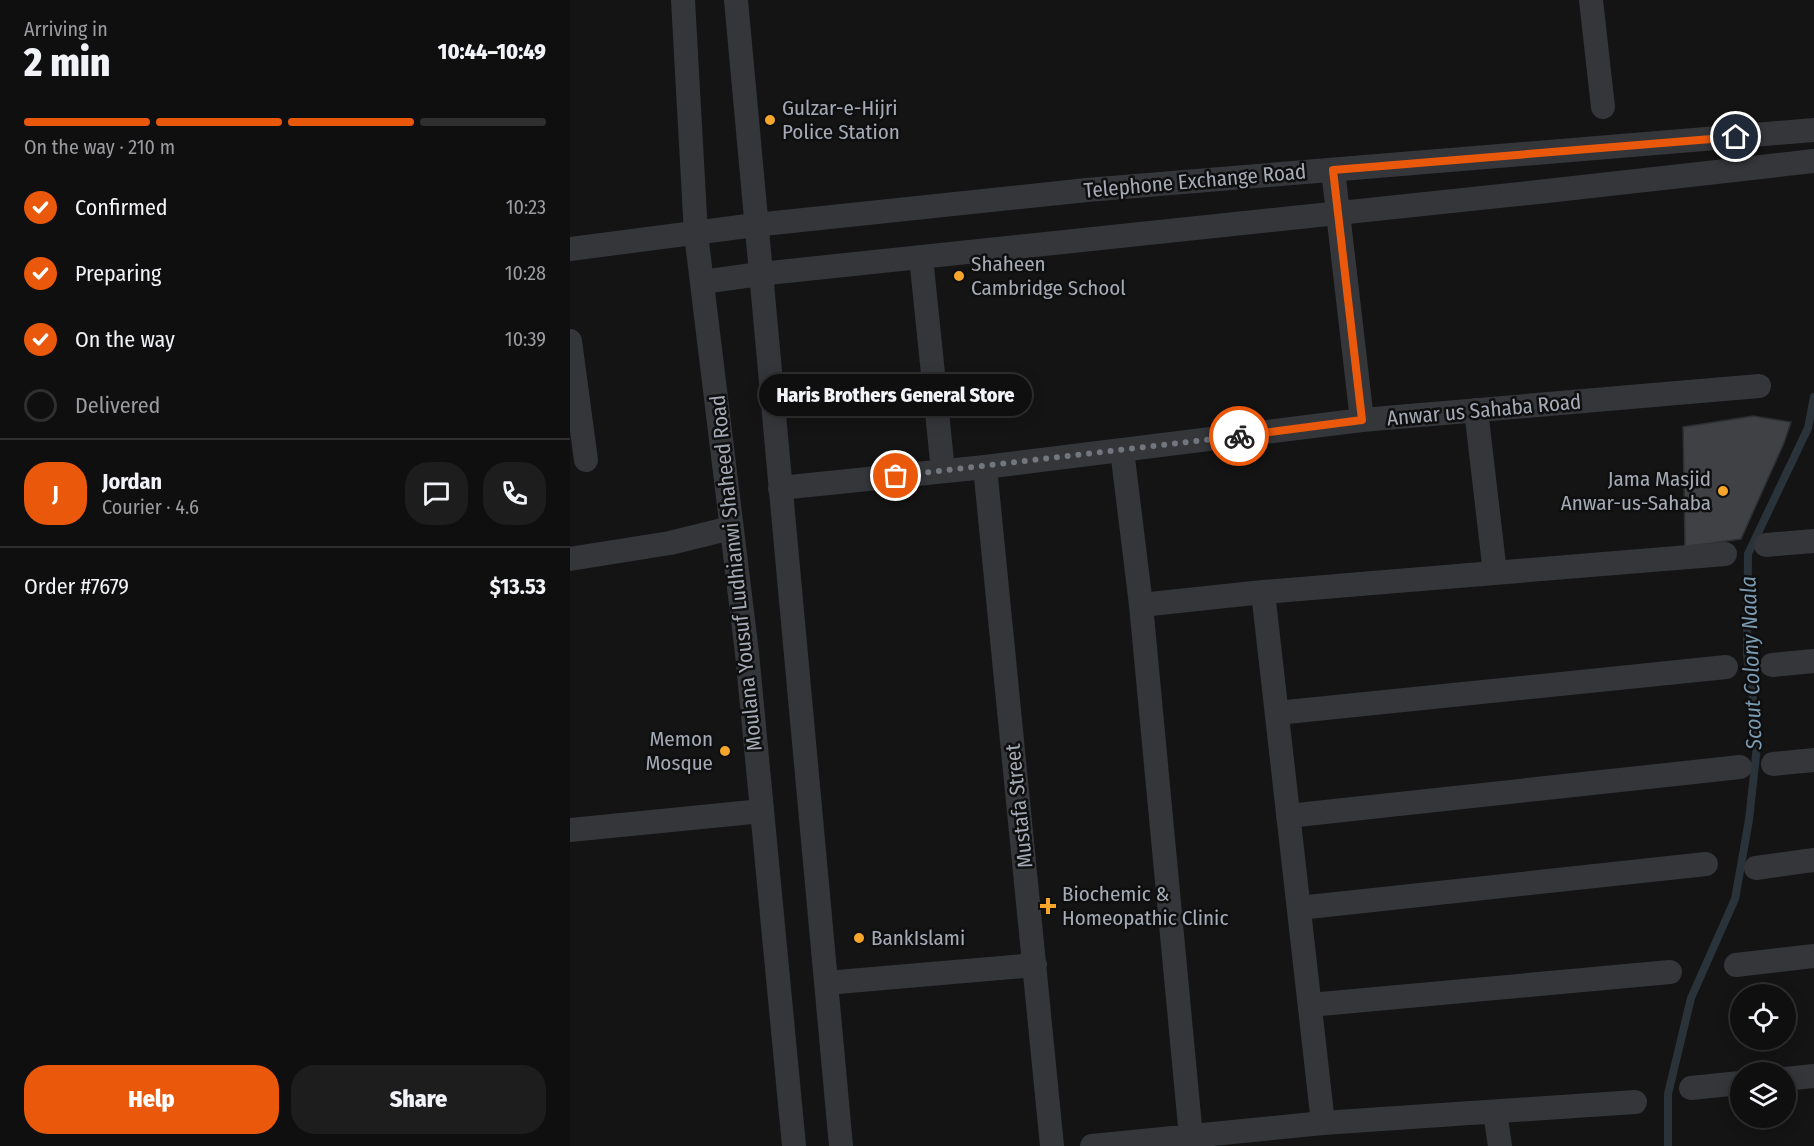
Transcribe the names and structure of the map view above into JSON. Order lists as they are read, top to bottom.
{
  "streets": {
    "street": [
      "Telephone Exchange Road",
      "Anwar us Sahaba Road",
      "Moulana Yousuf Ludhianwi Shaheed Road",
      "Mustafa Street"
    ]
  },
  "crossings": [
    ["Telephone Exchange Road", "Moulana Yousuf Ludhianwi Shaheed Road"],
    ["Anwar us Sahaba Road", "Mustafa Street"]
  ],
  "water": ["Scout Colony Naala"],
  "places": {
    "other": [
      "Gulzar-e-Hijri Police Station",
      "Shaheen Cambridge School",
      "Haris Brothers General Store",
      "Jama Masjid Anwar-us-Sahaba",
      "Memon Mosque",
      "BankIslami"
    ],
    "health": ["Biochemic & Homeopathic Clinic"]
  },
  "page": {
    "heading": ["2 min", "Arriving in", "10:44–10:49"],
    "panel": [
      "Jordan",
      "Courier · 4.6",
      "Order #7679",
      "$13.53"
    ],
    "bar": "On the way · 210 m",
    "list": [
      ["Confirmed", "10:23"],
      ["Preparing", "10:28"],
      ["On the way", "10:39"],
      "Delivered"
    ],
    "bubble": "Haris Brothers General Store",
    "round": "J",
    "buttons": ["Help", "Share"]
  }
}
